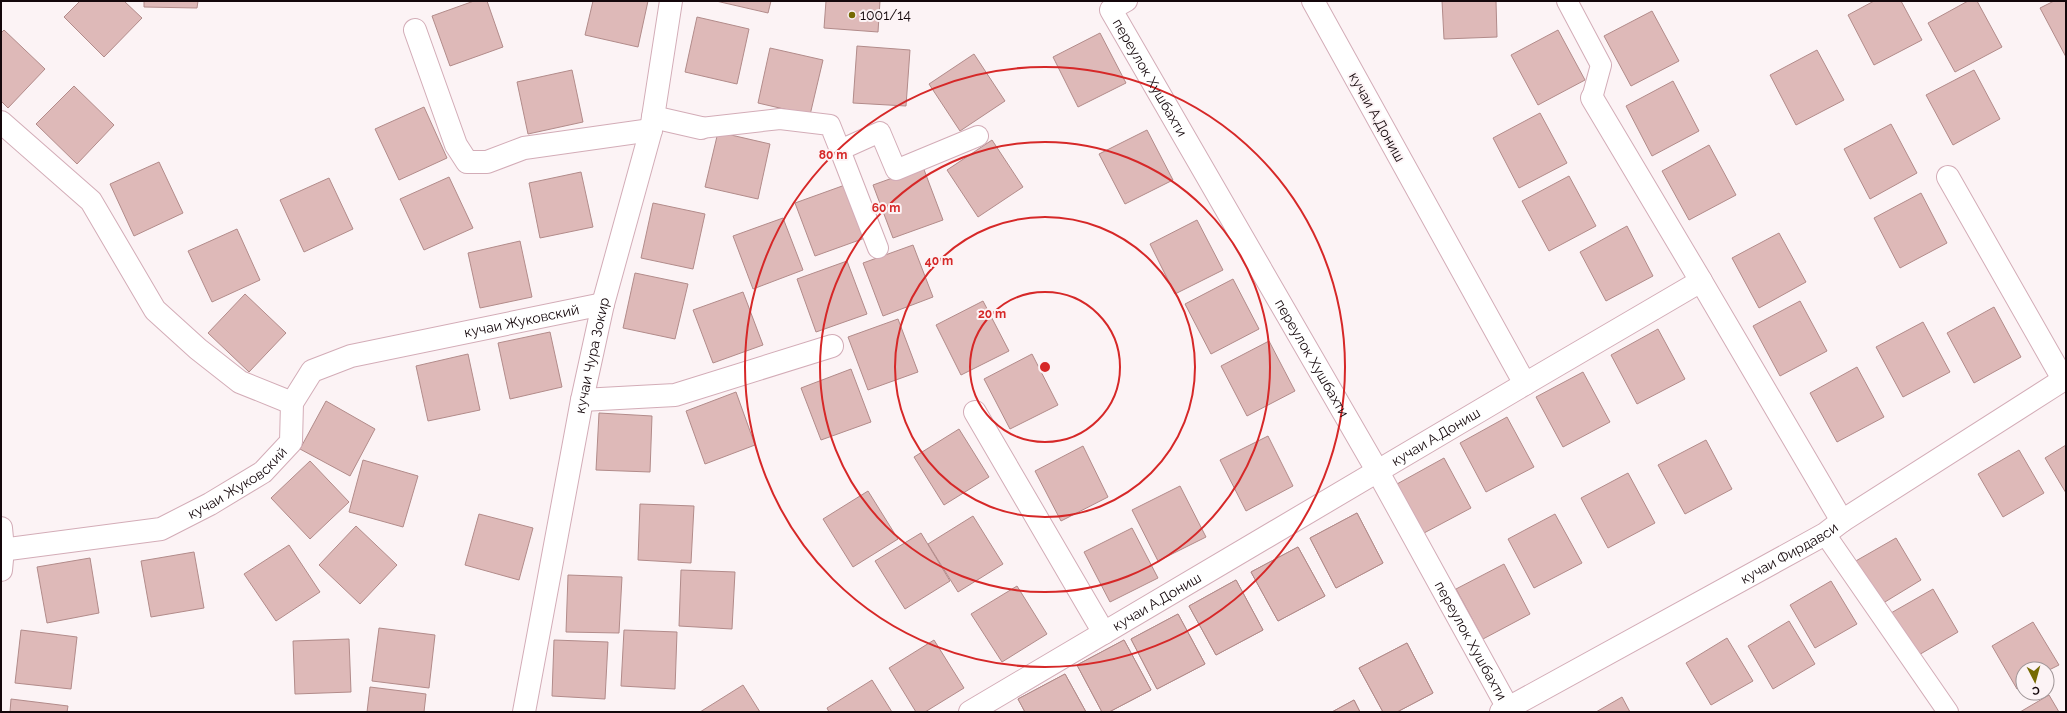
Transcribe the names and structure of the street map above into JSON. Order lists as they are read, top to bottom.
{
  "streets": {
    "street": [
      "переулок Хушбахти",
      "кучаи А.Дониш",
      "кучаи Жуковский",
      "кучаи Чура Зокир",
      "кучаи Фирдавси"
    ]
  },
  "crossings": [
    ["переулок Хушбахти", "кучаи А.Дониш"],
    ["переулок Хушбахти", "кучаи Фирдавси"],
    ["кучаи Жуковский", "кучаи Чура Зокир"]
  ],
  "places": ["1001/14"],
  "north": "bottom",
  "rings": [
    "80 m",
    "60 m",
    "40 m",
    "20 m"
  ]
}
